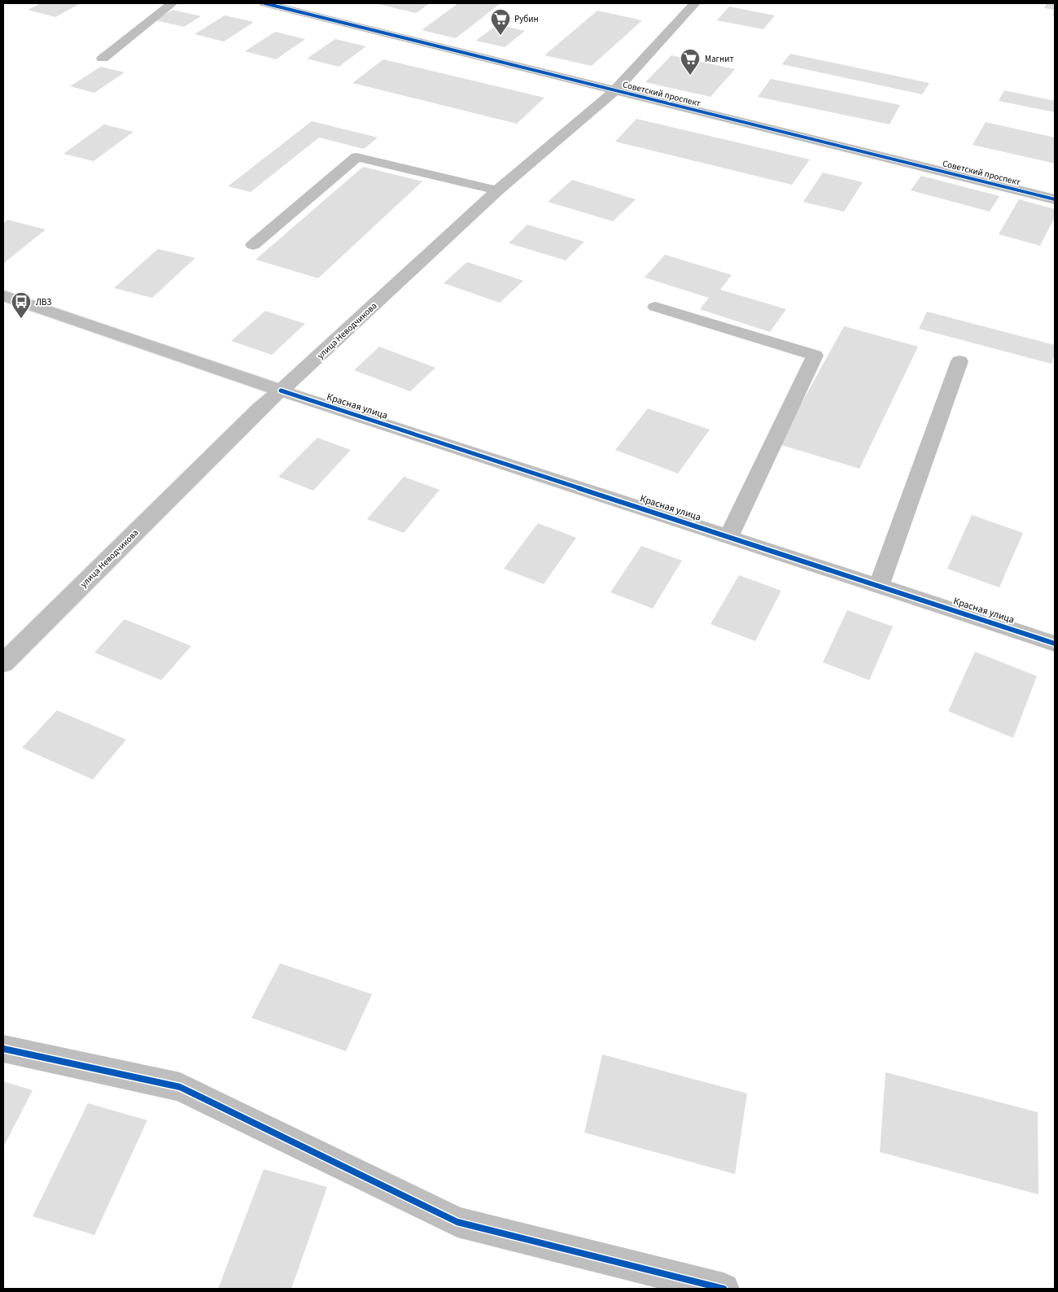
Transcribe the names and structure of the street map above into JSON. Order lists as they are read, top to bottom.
{
  "streets": {
    "street": ["Советский проспект", "улица Неводчикова", "Красная улица"]
  },
  "crossings": [
    ["Советский проспект", "улица Неводчикова"],
    ["улица Неводчикова", "Красная улица"]
  ],
  "places": {
    "supermarket": ["Рубин", "Магнит"],
    "bus stop": ["ЛВЗ"]
  }
}
